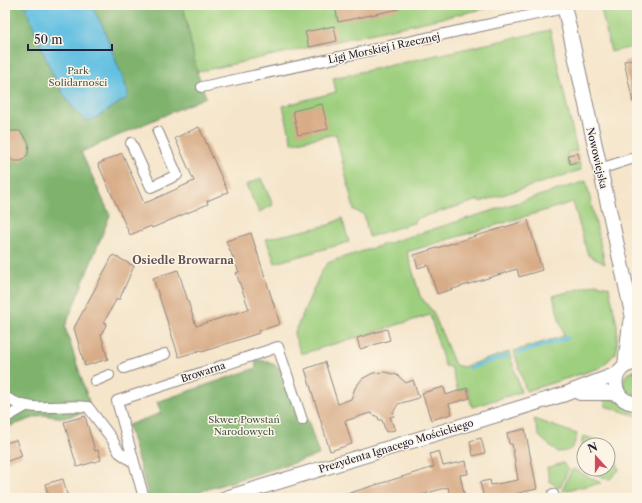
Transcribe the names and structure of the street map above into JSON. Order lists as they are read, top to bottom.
{
  "streets": {
    "main road": ["Nowowiejska", "Prezydenta Ignacego Mościckiego"],
    "street": ["Ligi Morskiej i Rzecznej", "Browarna"]
  },
  "crossings": [
    ["Ligi Morskiej i Rzecznej", "Nowowiejska"],
    ["Nowowiejska", "Prezydenta Ignacego Mościckiego"]
  ],
  "districts": ["Osiedle Browarna"],
  "parks": ["Park Solidarności", "Skwer Powstań Narodowych"],
  "scale_bar": "50 m",
  "north": "top"
}
